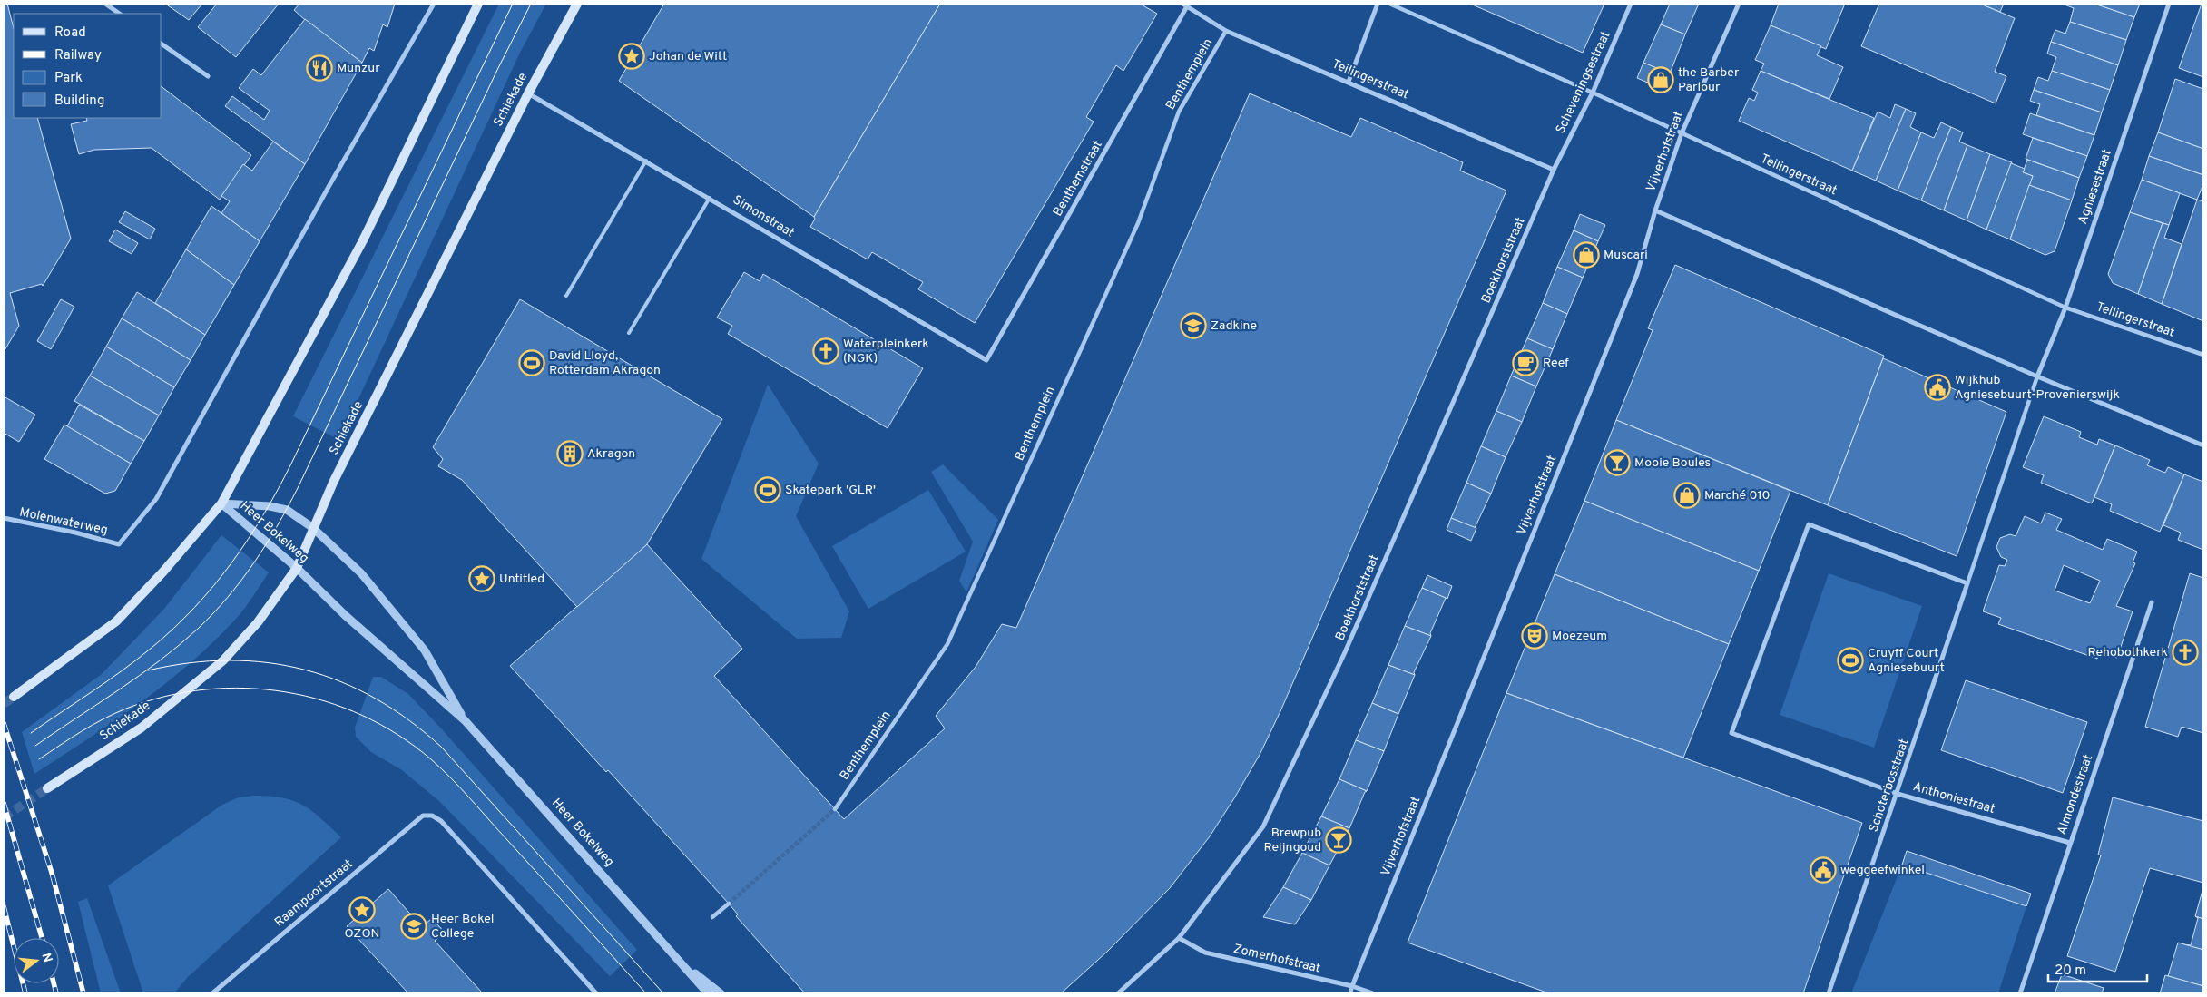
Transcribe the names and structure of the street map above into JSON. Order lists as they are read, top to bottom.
{
  "streets": {
    "main road": ["Schiekade"],
    "street": [
      "Benthemplein",
      "Teilingerstraat",
      "Scheveningsestraat",
      "Vijverhofstraat",
      "Benthemstraat",
      "Agniesestraat",
      "Simonstraat",
      "Boekhorststraat",
      "Molenwaterweg",
      "Heer Bokelweg",
      "Schoterbosstraat",
      "Almondestraat",
      "Anthoniestraat",
      "Raampoortstraat",
      "Zomerhofstraat"
    ]
  },
  "crossings": [
    ["Benthemplein", "Teilingerstraat"],
    ["Teilingerstraat", "Scheveningsestraat"],
    ["Teilingerstraat", "Vijverhofstraat"],
    ["Teilingerstraat", "Benthemstraat"],
    ["Teilingerstraat", "Agniesestraat"],
    ["Teilingerstraat", "Boekhorststraat"],
    ["Scheveningsestraat", "Boekhorststraat"],
    ["Schiekade", "Simonstraat"],
    ["Schiekade", "Heer Bokelweg"],
    ["Vijverhofstraat", "Zomerhofstraat"],
    ["Benthemstraat", "Simonstraat"],
    ["Agniesestraat", "Schoterbosstraat"],
    ["Boekhorststraat", "Zomerhofstraat"],
    ["Schoterbosstraat", "Anthoniestraat"],
    ["Almondestraat", "Anthoniestraat"]
  ],
  "places": {
    "place": ["Johan de Witt", "Untitled", "OZON"],
    "restaurant": ["Munzur"],
    "shop": ["the Barber Parlour", "Muscari", "Marché 010"],
    "school or university": ["Zadkine", "Heer Bokel College"],
    "church": ["Waterpleinkerk (NGK)", "Rehobothkerk"],
    "sports": ["David Lloyd, Rotterdam Akragon", "Skatepark 'GLR'", "Cruyff Court Agniesebuurt"],
    "cafe": ["Reef"],
    "public building": ["Wijkhub Agniesebuurt-Provenierswijk", "weggeefwinkel"],
    "building": ["Akragon"],
    "bar": ["Mooie Boules", "Brewpub Reijngoud"],
    "theatre": ["Moezeum"]
  },
  "legend": [
    "Road",
    "Railway",
    "Park",
    "Building"
  ],
  "scale_bar": "20 m",
  "north": "right"
}
